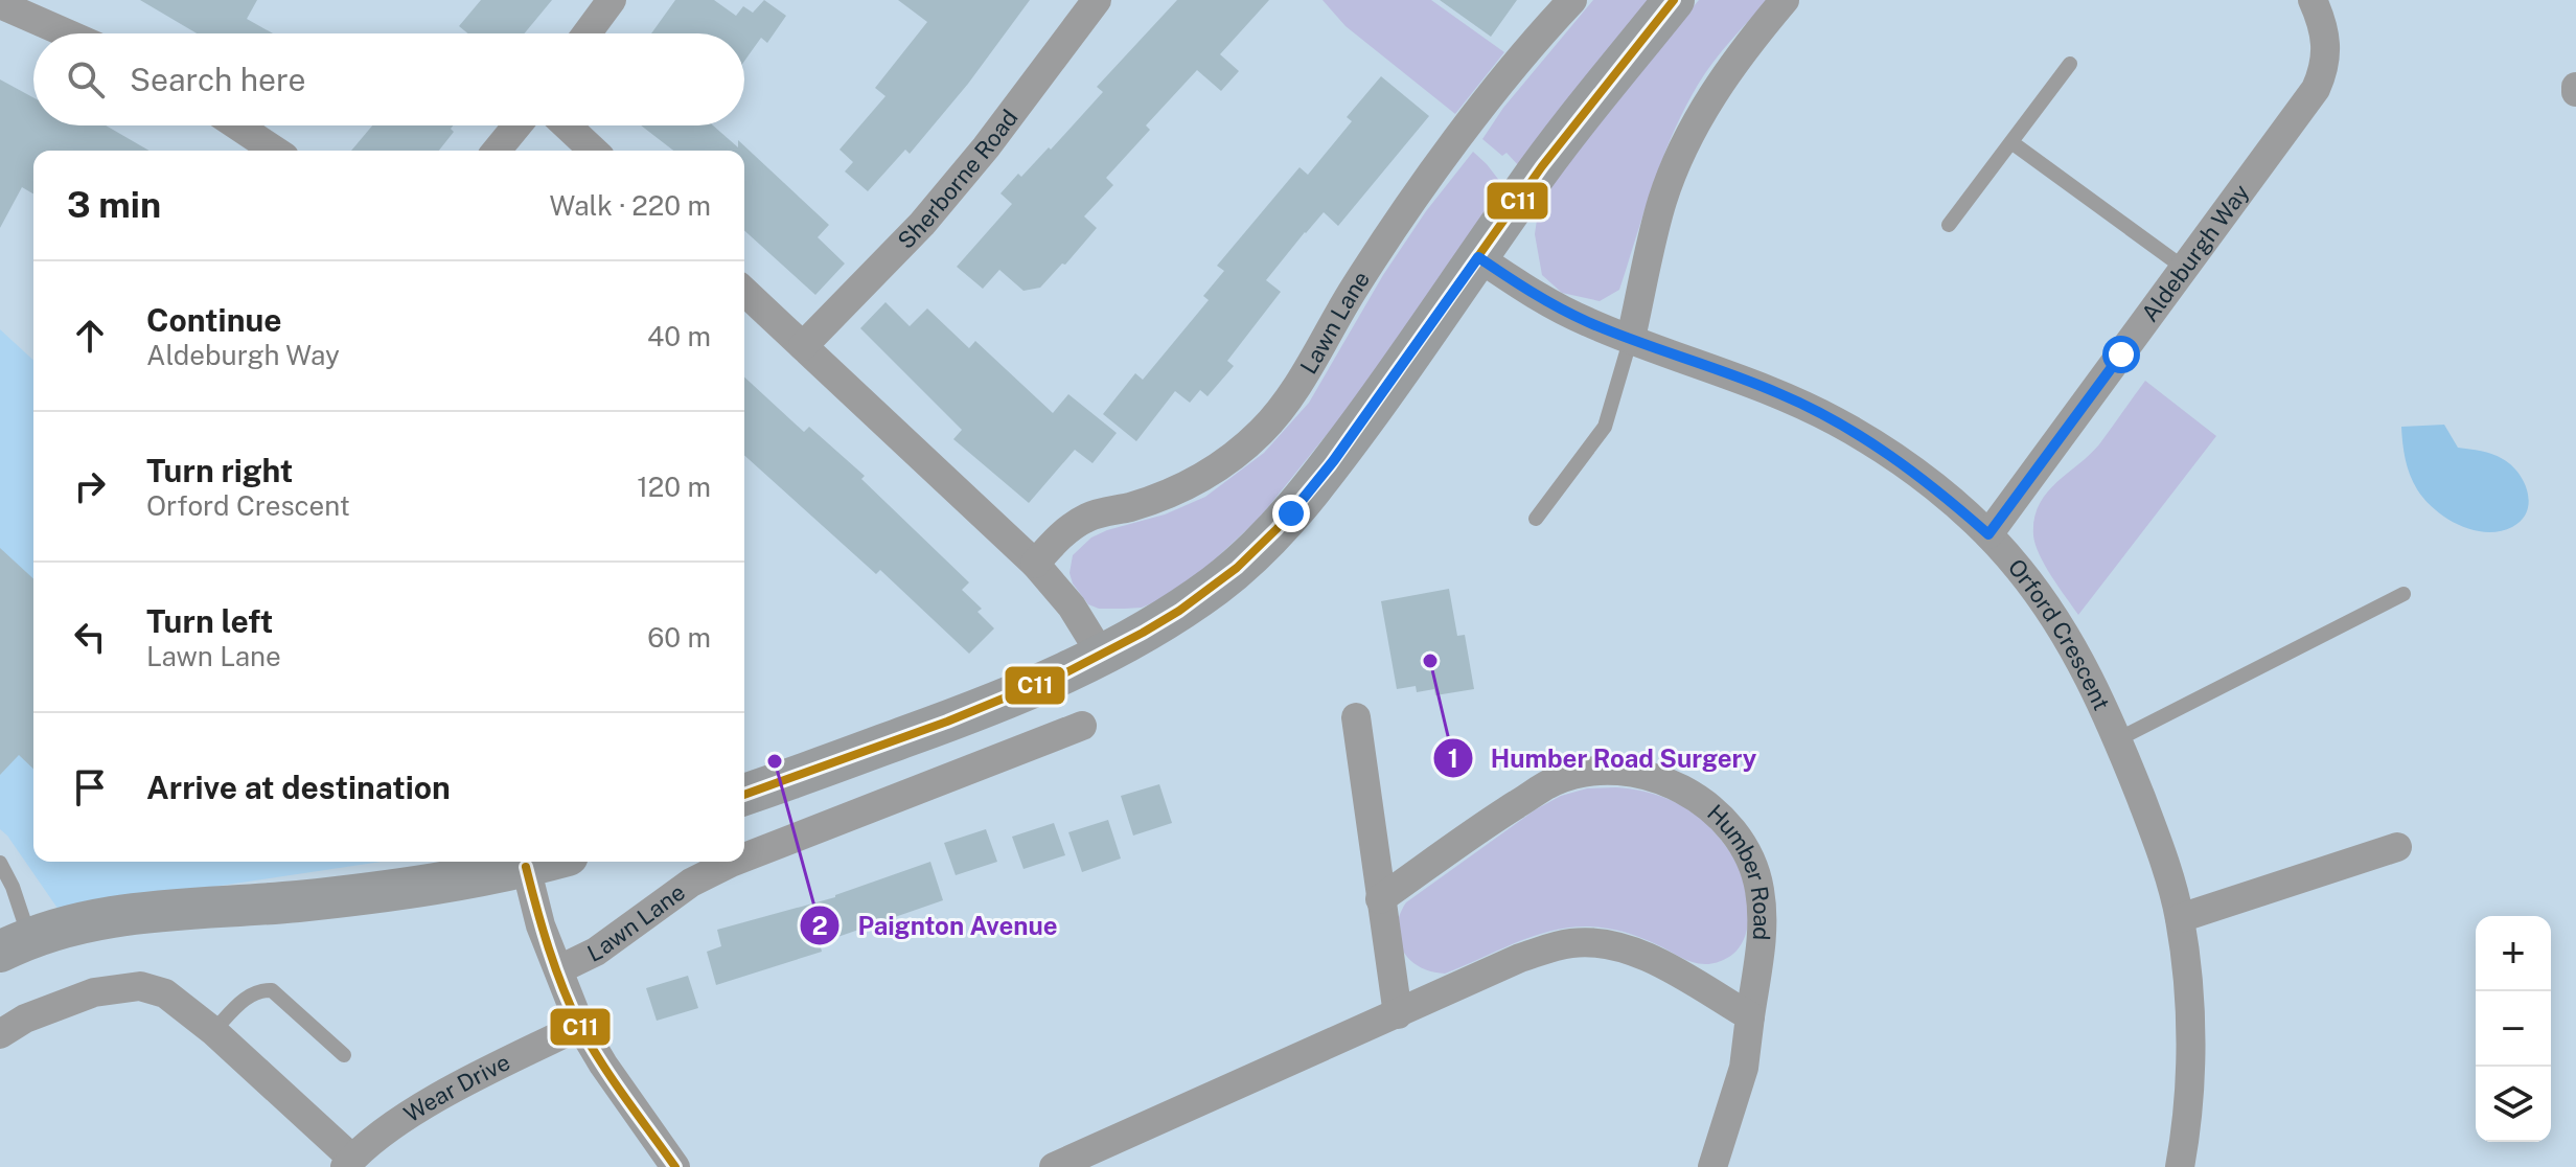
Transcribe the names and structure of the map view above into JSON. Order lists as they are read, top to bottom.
{
  "streets": {
    "street": [
      "Sherborne Road",
      "Aldeburgh Way",
      "Lawn Lane",
      "Orford Crescent",
      "Humber Road",
      "Wear Drive"
    ]
  },
  "crossings": [
    ["Aldeburgh Way", "Orford Crescent"]
  ],
  "places": ["Humber Road Surgery", "Paignton Avenue"],
  "lines": ["transit line C11"],
  "page": {
    "search": "Search here",
    "heading": ["3 min", "Walk · 220 m"],
    "list": [
      ["Continue", "Aldeburgh Way", "40 m"],
      ["Turn right", "Orford Crescent", "120 m"],
      ["Turn left", "Lawn Lane", "60 m"],
      "Arrive at destination"
    ],
    "map_buttons": ["+", "−"]
  }
}
